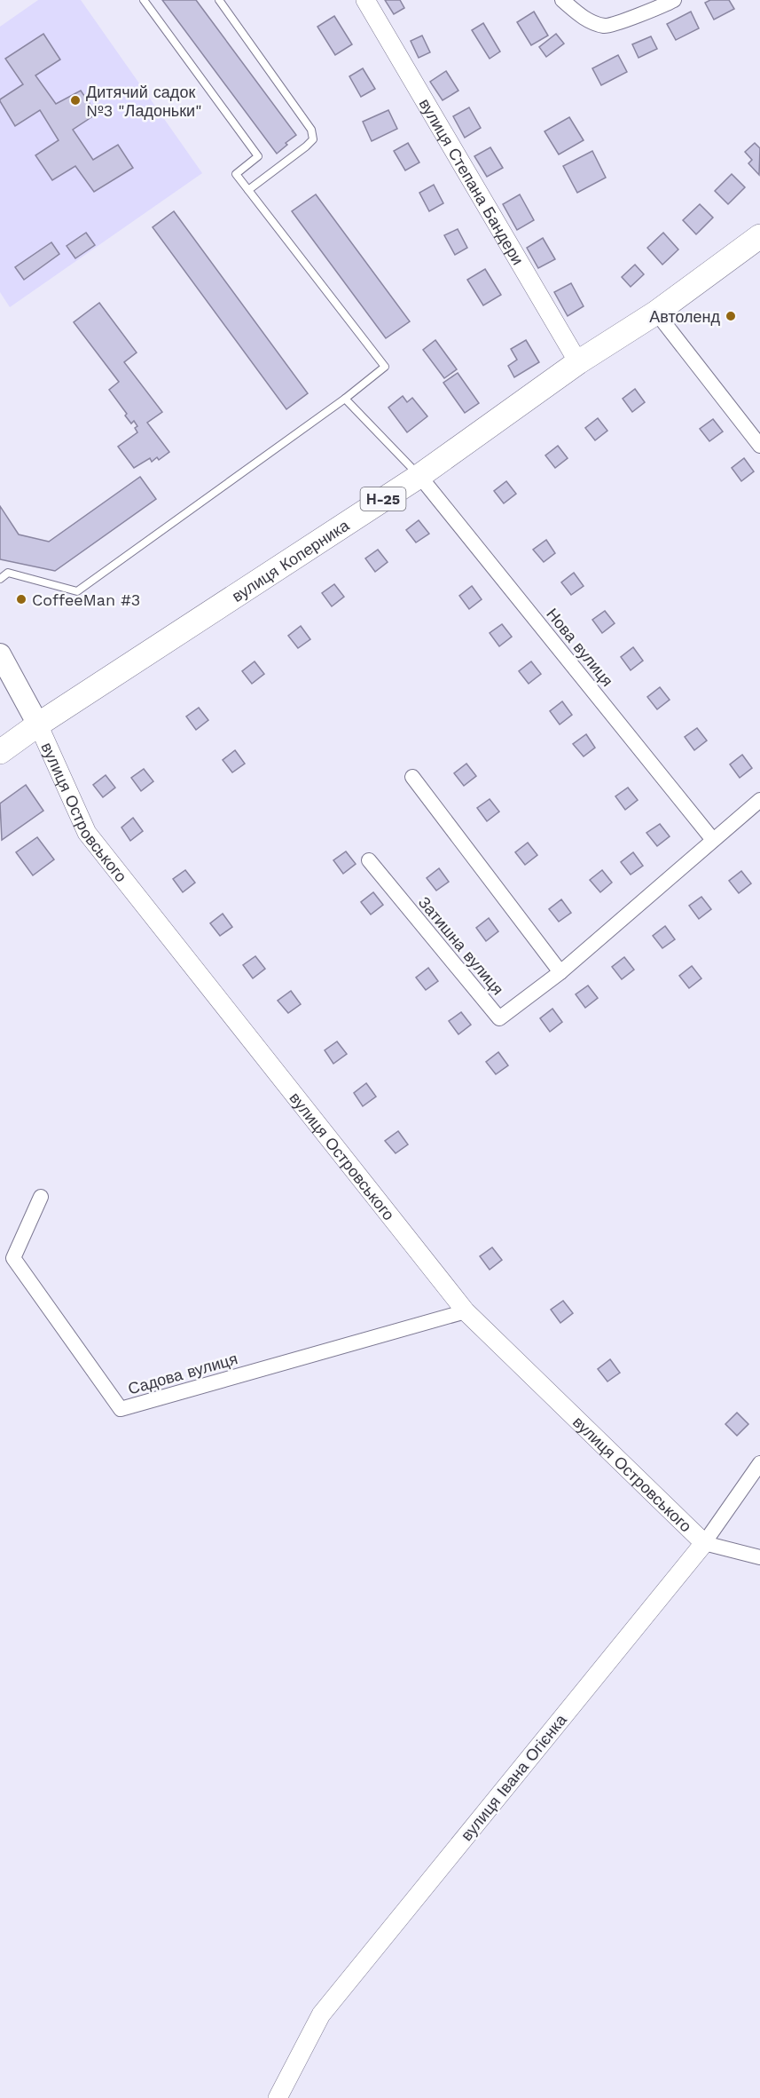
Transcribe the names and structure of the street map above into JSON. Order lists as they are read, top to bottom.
{
  "streets": {
    "main road": ["Н-25", "вулиця Коперника"],
    "street": [
      "вулиця Степана Бандери",
      "Нова вулиця",
      "вулиця Островського",
      "Затишна вулиця",
      "Садова вулиця",
      "вулиця Івана Огієнка"
    ]
  },
  "crossings": [
    ["вулиця Степана Бандери", "вулиця Коперника"],
    ["вулиця Коперника", "Нова вулиця"],
    ["вулиця Коперника", "вулиця Островського"],
    ["Нова вулиця", "Затишна вулиця"],
    ["вулиця Островського", "Садова вулиця"],
    ["вулиця Островського", "вулиця Івана Огієнка"]
  ],
  "places": ["Дитячий садок №3 \"Ладоньки\"", "Автоленд", "CoffeeMan #3"]
}
